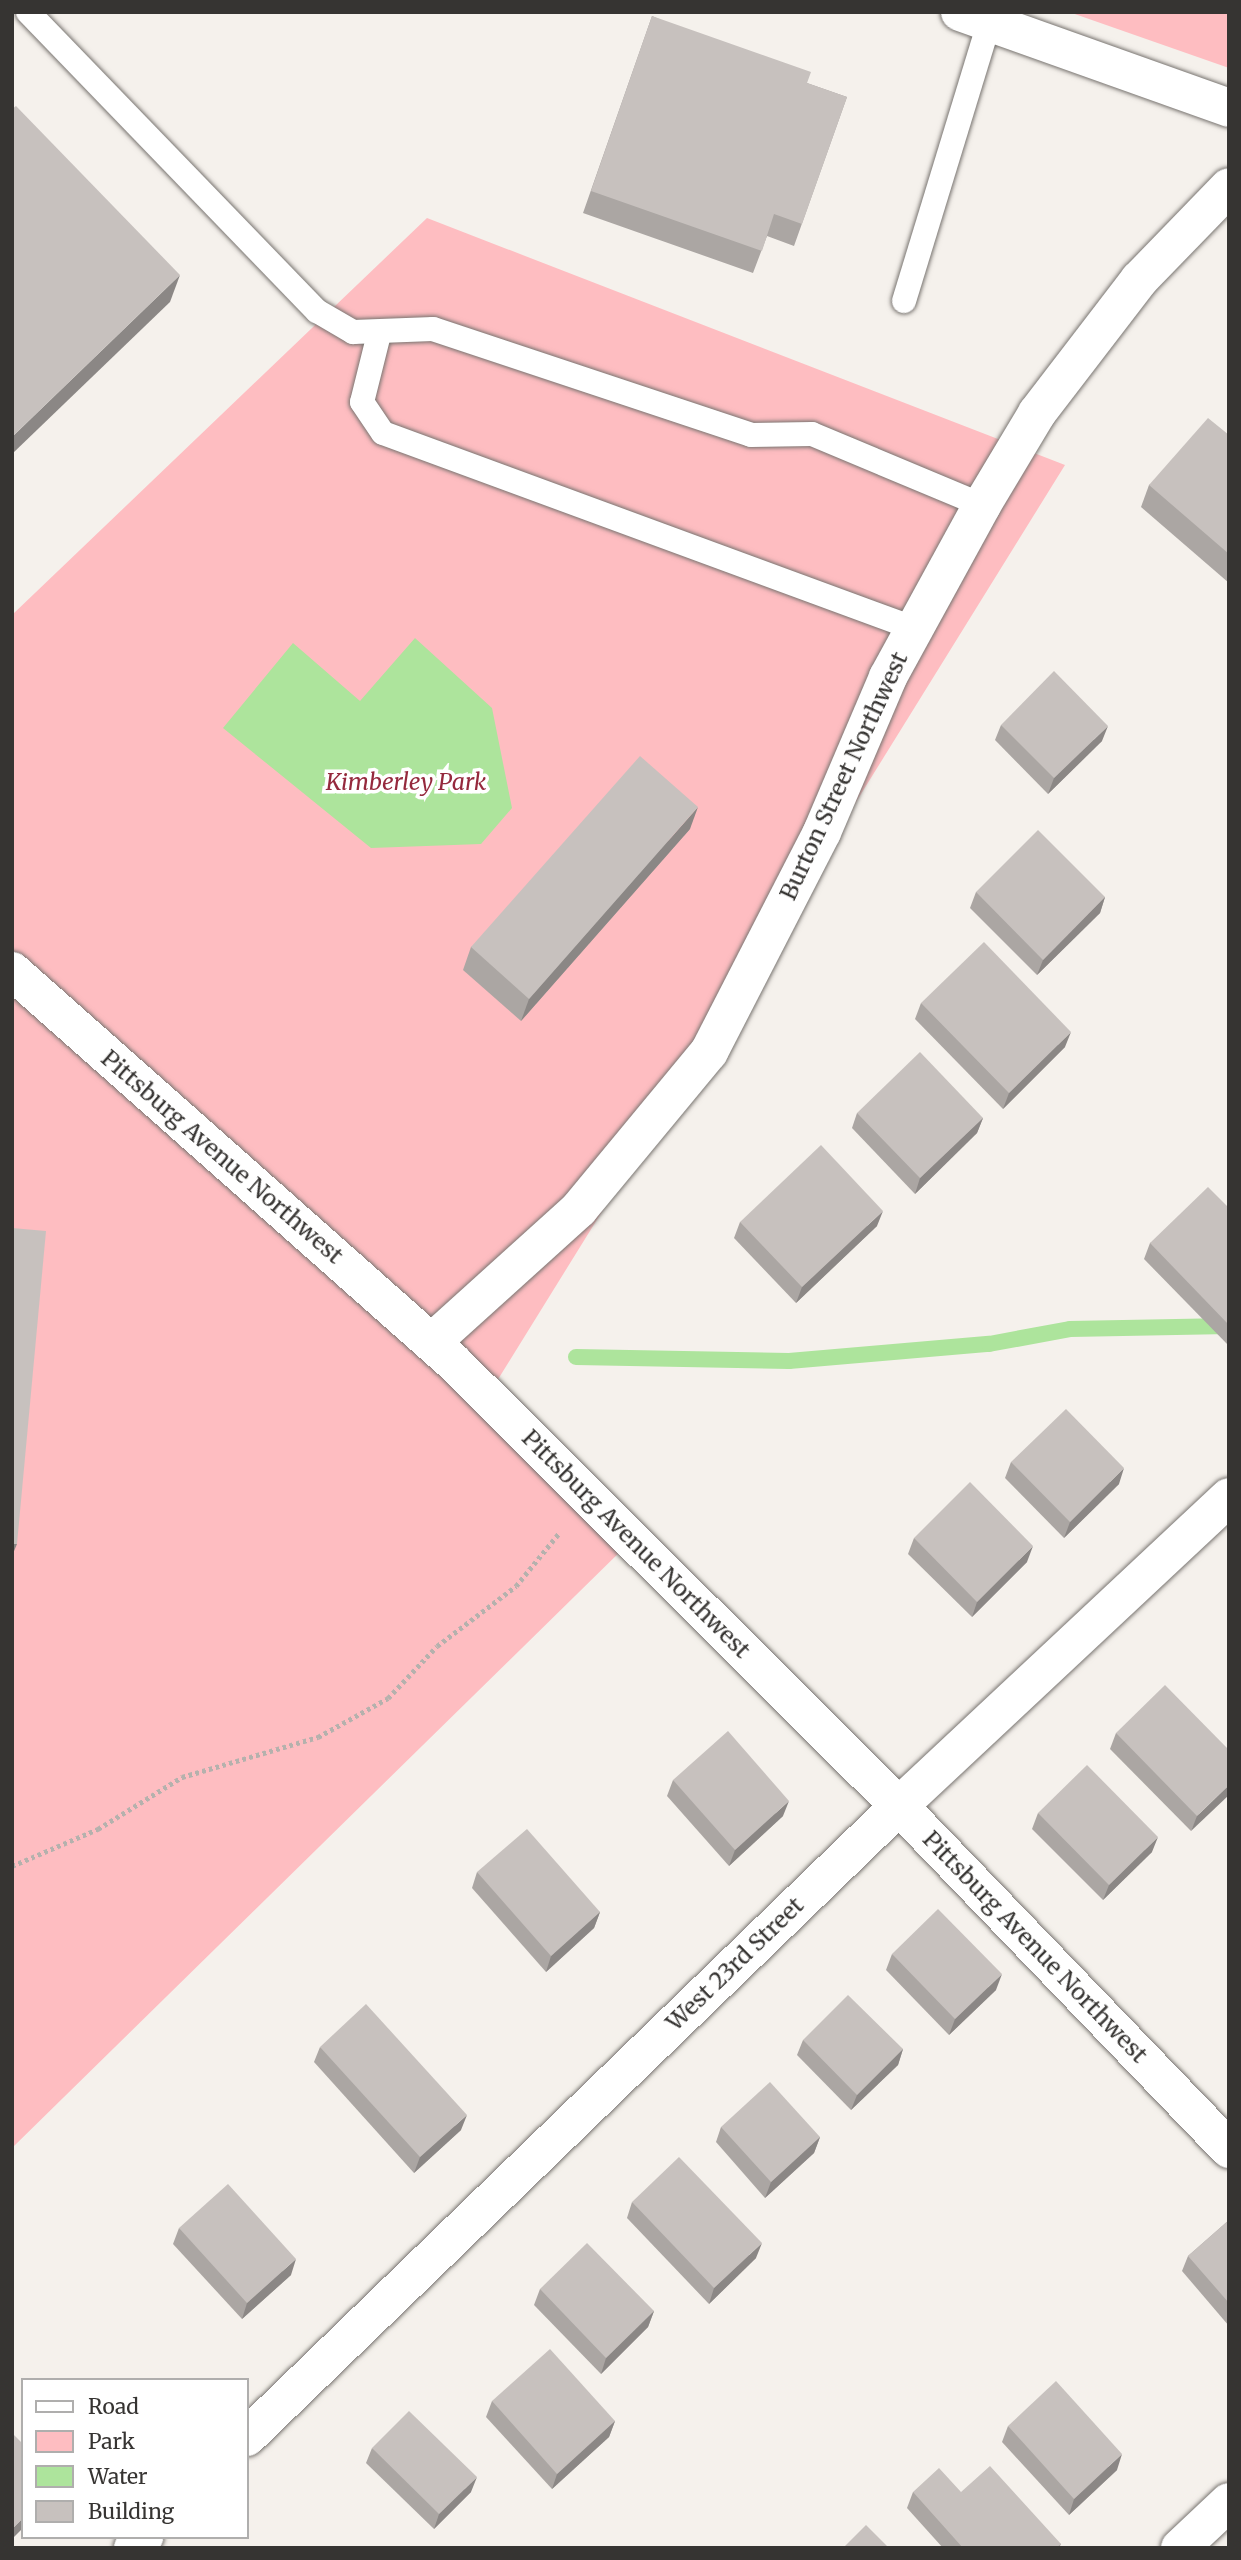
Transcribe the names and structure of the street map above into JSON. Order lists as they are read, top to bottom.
{
  "streets": {
    "street": ["Burton Street Northwest", "Pittsburg Avenue Northwest", "West 23rd Street"]
  },
  "crossings": [
    ["Burton Street Northwest", "Pittsburg Avenue Northwest"],
    ["Pittsburg Avenue Northwest", "West 23rd Street"]
  ],
  "parks": ["Kimberley Park"],
  "legend": [
    "Road",
    "Park",
    "Water",
    "Building"
  ]
}
